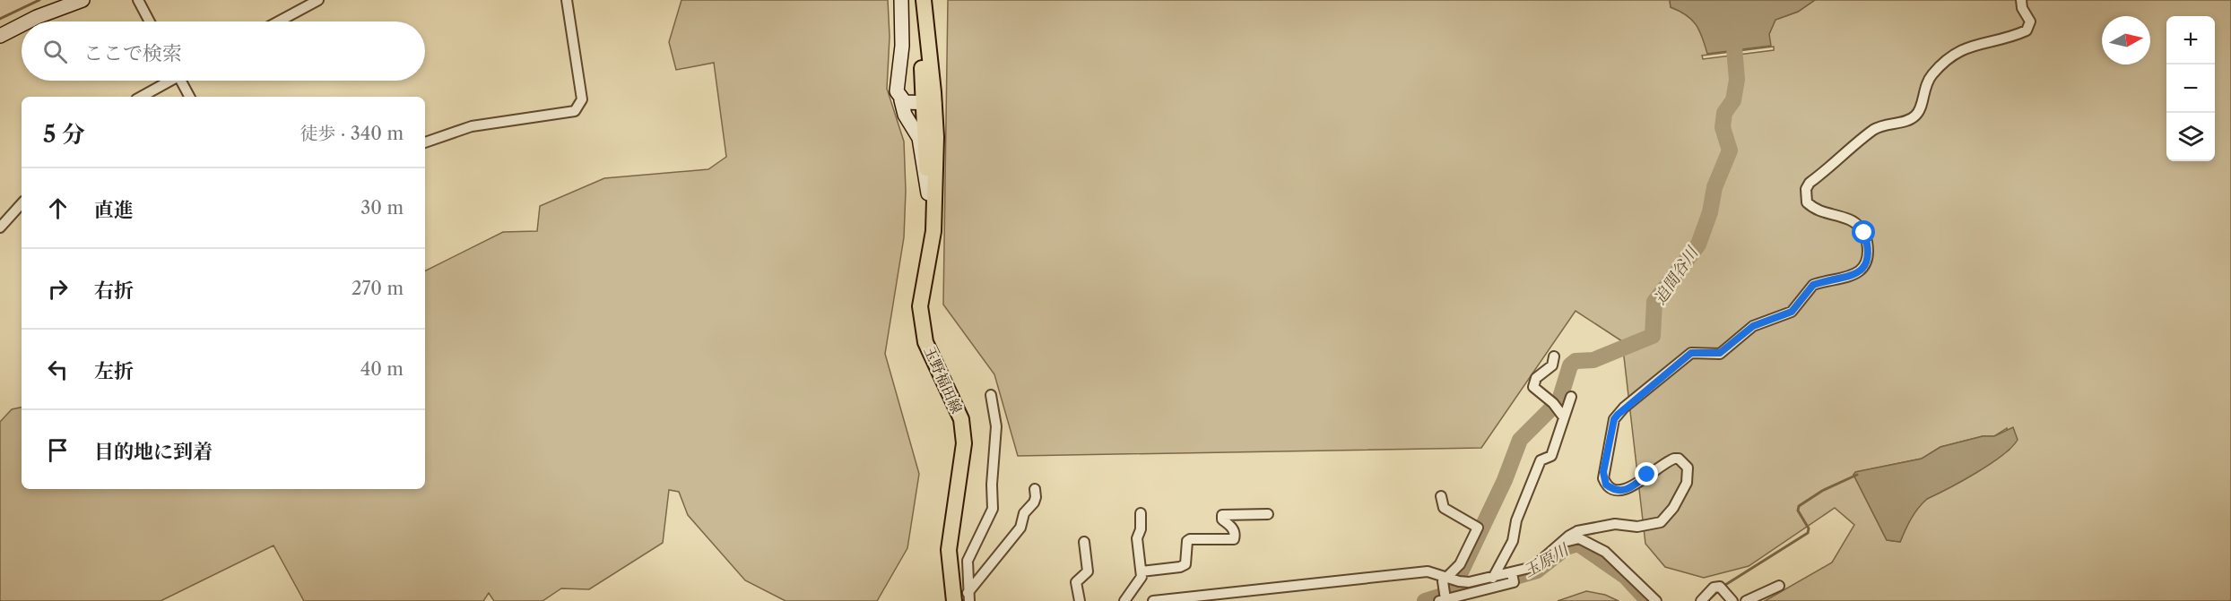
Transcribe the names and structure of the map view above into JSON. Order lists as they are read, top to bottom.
{
  "streets": {
    "main road": ["玉野福田線"]
  },
  "water": ["追間谷川", "玉原川"],
  "north": "right",
  "page": {
    "map_buttons": ["+", "−"],
    "search": "ここで検索",
    "heading": ["5 分", "徒歩 · 340 m"],
    "list": [
      ["直進", "30 m"],
      ["右折", "270 m"],
      ["左折", "40 m"],
      "目的地に到着"
    ]
  }
}
